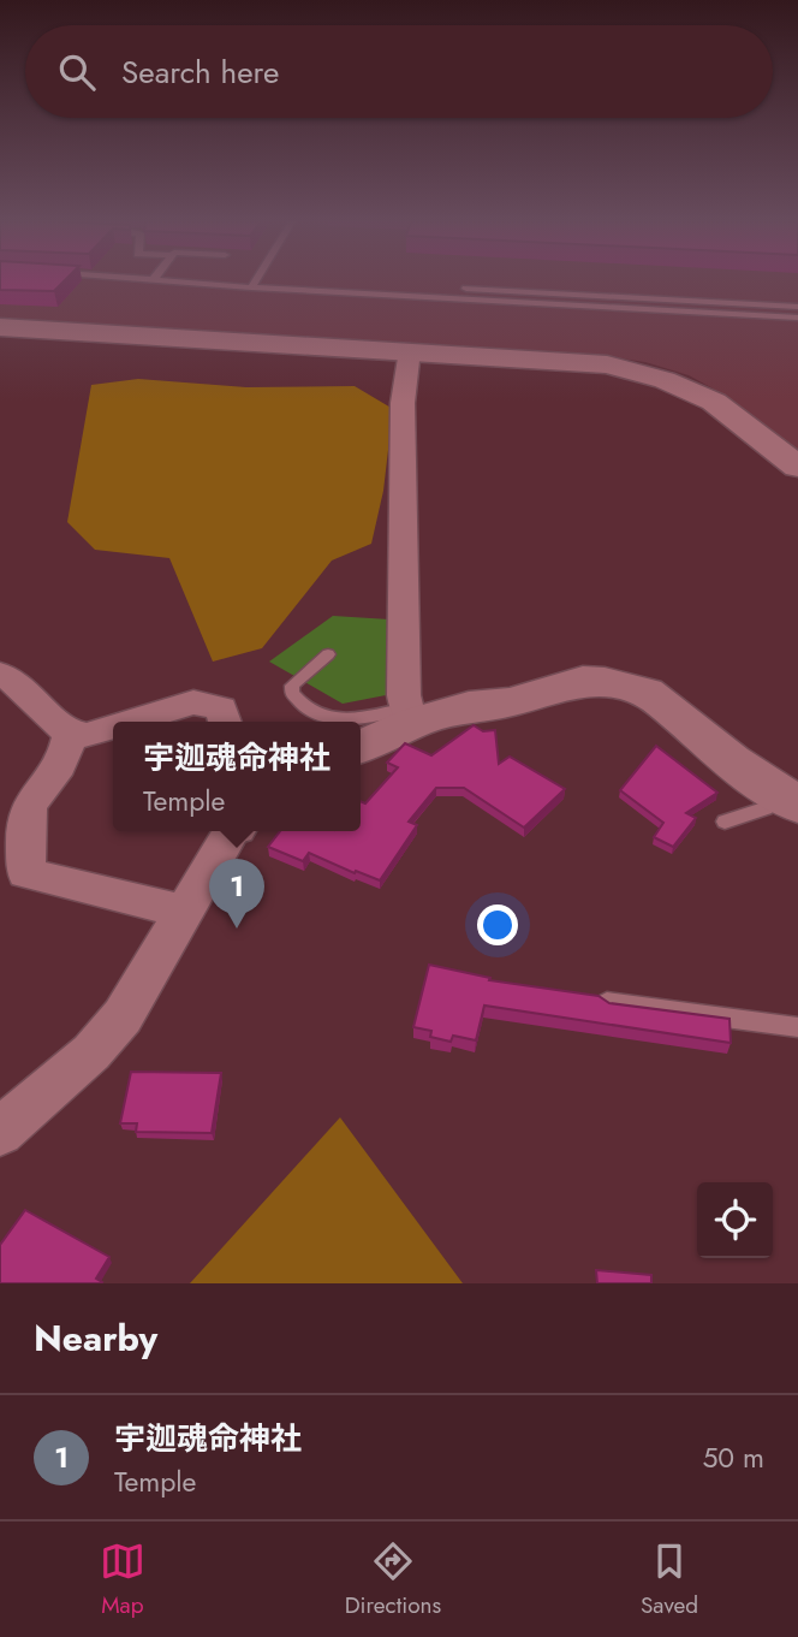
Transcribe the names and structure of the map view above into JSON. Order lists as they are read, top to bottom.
{
  "page": {
    "search": "Search here",
    "popup": ["宇迦魂命神社", "Temple"],
    "pins": "1",
    "heading": "Nearby",
    "list": [
      {
        "mark": "1",
        "name": "宇迦魂命神社",
        "note": "Temple",
        "value": "50 m"
      }
    ],
    "nav": ["Map", "Directions", "Saved"]
  }
}
